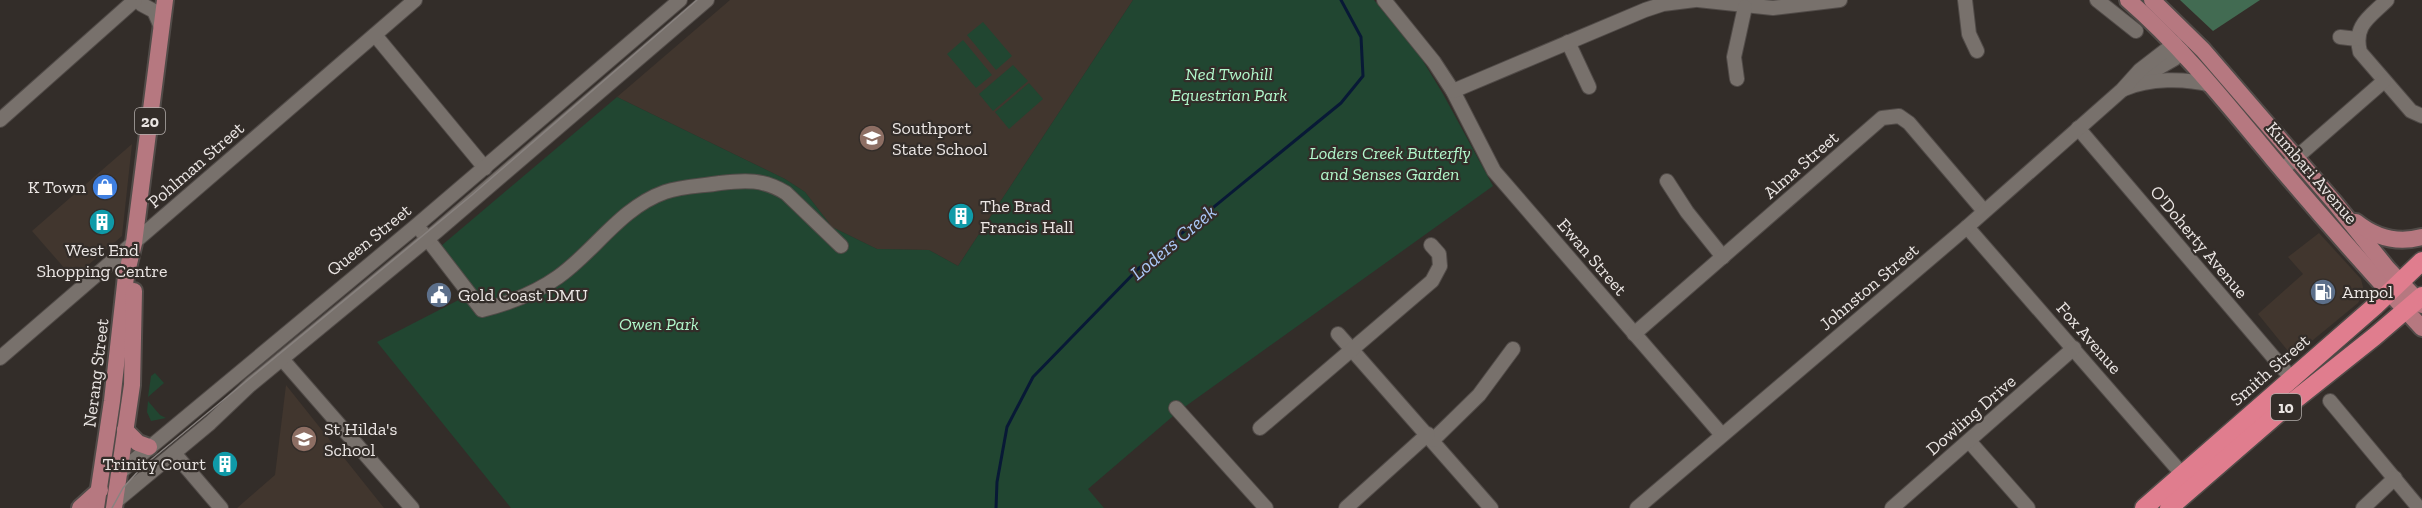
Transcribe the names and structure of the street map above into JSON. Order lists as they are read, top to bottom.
{
  "streets": {
    "highway": ["Smith Street", "10"],
    "main road": [
      "20",
      "Kumbari Avenue",
      "Queen Street",
      "Nerang Street"
    ],
    "street": [
      "Pohlman Street",
      "Alma Street",
      "O'Doherty Avenue",
      "Ewan Street",
      "Johnston Street",
      "Fox Avenue",
      "Dowling Drive"
    ]
  },
  "crossings": [
    ["Pohlman Street", "Nerang Street"],
    ["Alma Street", "Ewan Street"],
    ["Alma Street", "Johnston Street"],
    ["Kumbari Avenue", "Johnston Street"],
    ["Kumbari Avenue", "Smith Street"],
    ["Kumbari Avenue", "10"],
    ["Queen Street", "Nerang Street"],
    ["O'Doherty Avenue", "Johnston Street"],
    ["O'Doherty Avenue", "Smith Street"],
    ["Ewan Street", "Johnston Street"],
    ["Johnston Street", "Fox Avenue"],
    ["Fox Avenue", "Smith Street"],
    ["Fox Avenue", "Dowling Drive"]
  ],
  "water": ["Loders Creek"],
  "parks": ["Ned Twohill Equestrian Park", "Loders Creek Butterfly and Senses Garden", "Owen Park"],
  "places": {
    "school or university": ["Southport State School", "St Hilda's School"],
    "shop": ["K Town"],
    "building": ["The Brad Francis Hall", "West End Shopping Centre", "Trinity Court"],
    "fuel station": ["Ampol"],
    "public building": ["Gold Coast DMU"]
  }
}
